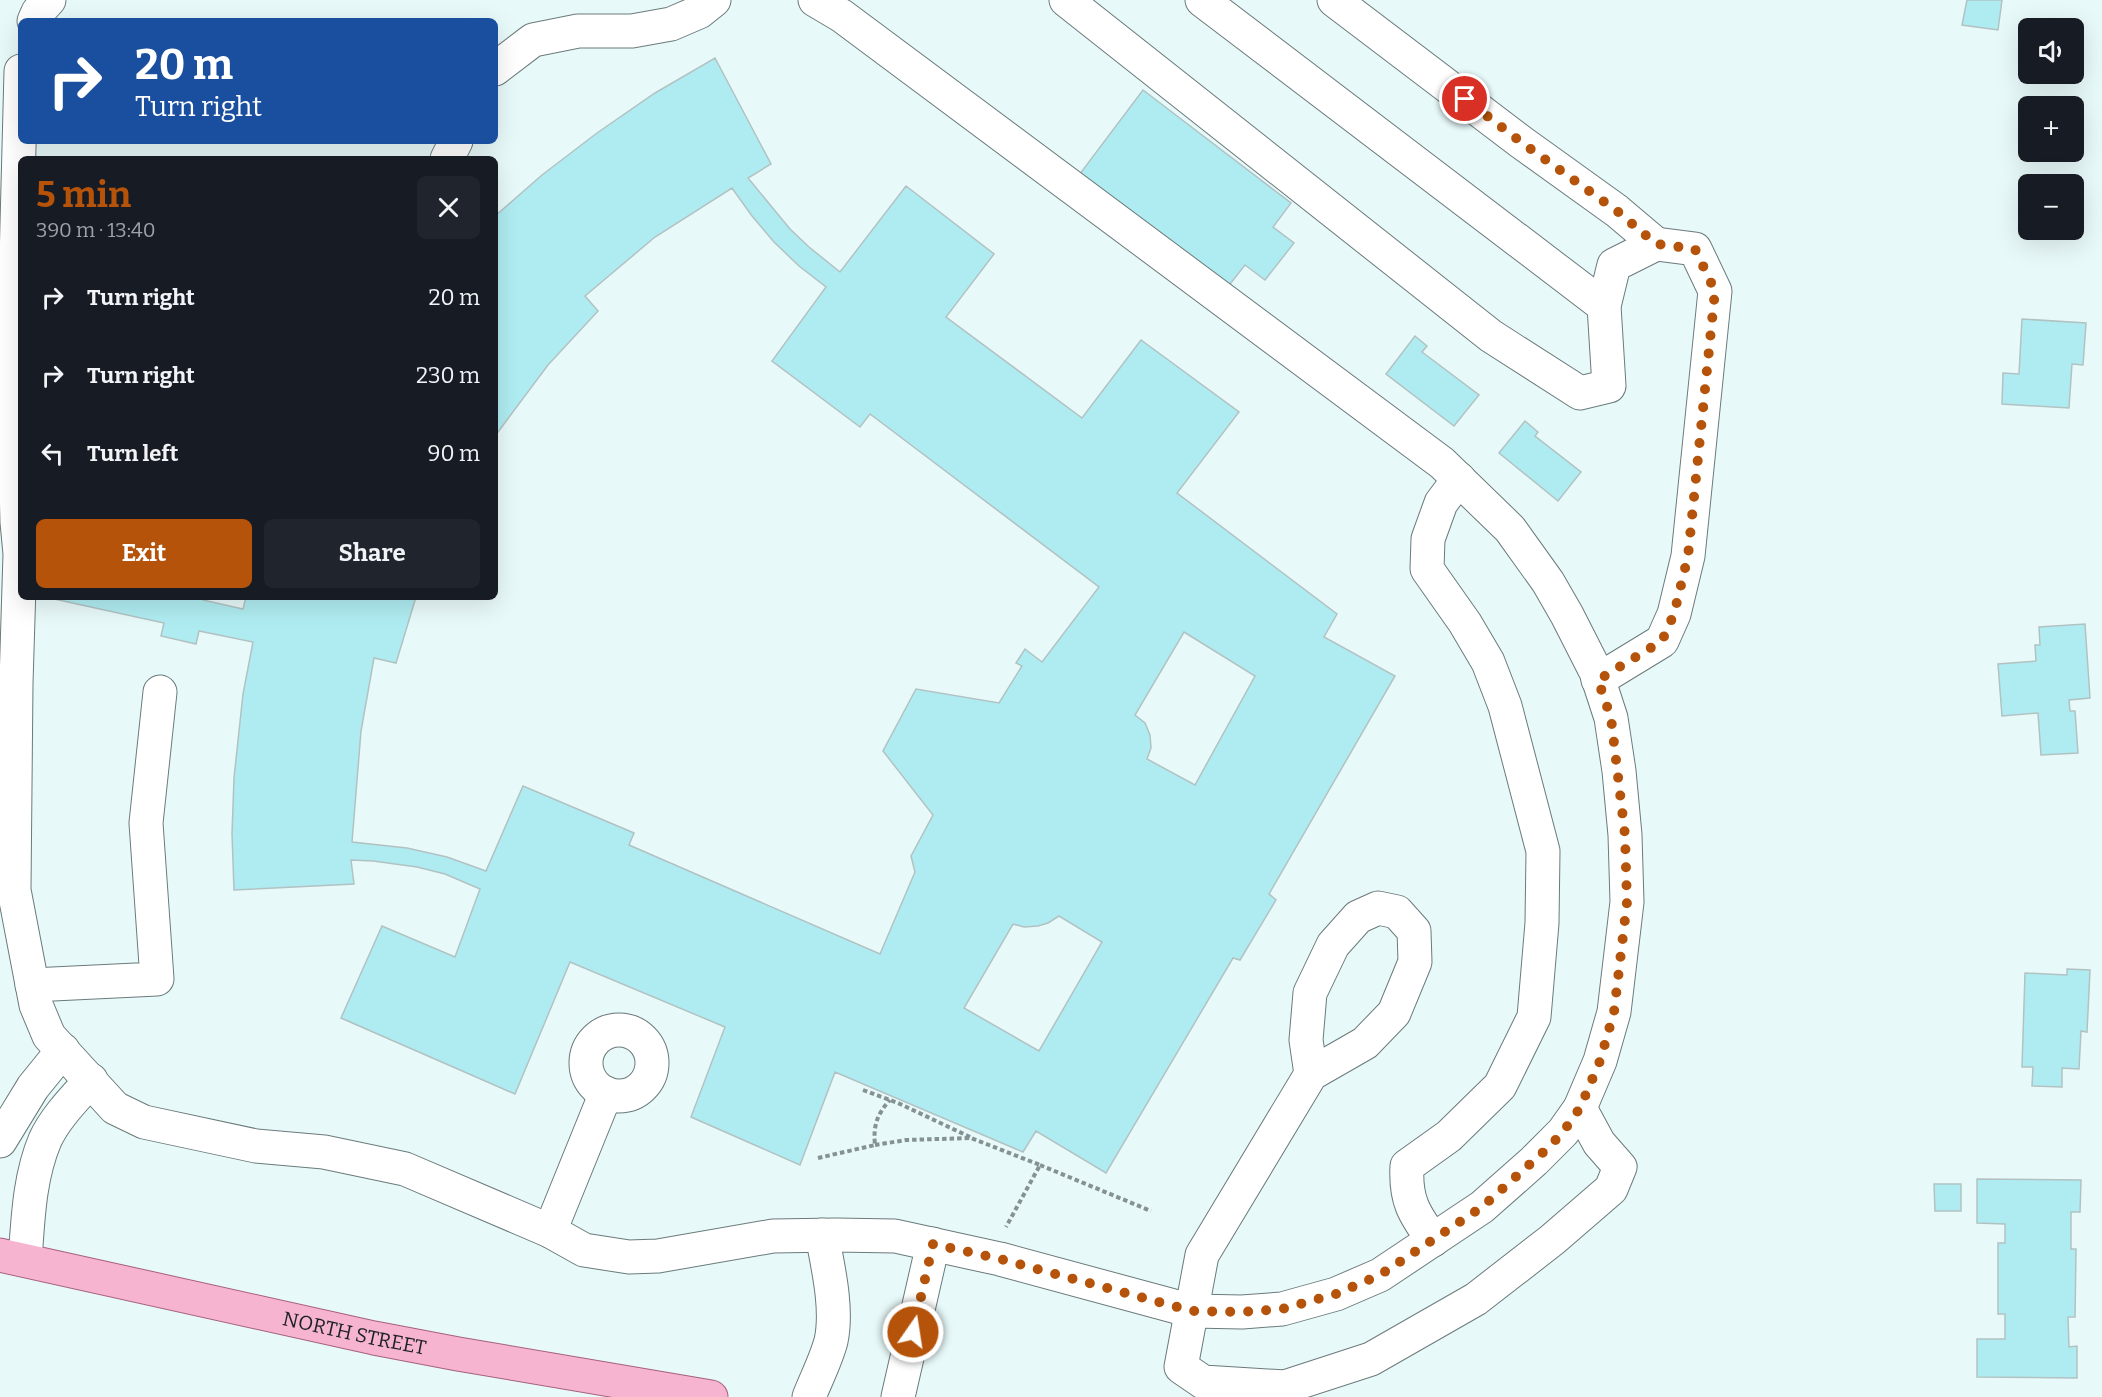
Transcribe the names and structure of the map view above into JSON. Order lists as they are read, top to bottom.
{
  "streets": {
    "main road": ["NORTH STREET"]
  },
  "page": {
    "map_buttons": ["+", "−"],
    "turn": ["20 m", "Turn right"],
    "heading": ["5 min", "390 m · 13:40"],
    "list": [
      {
        "name": "Turn right",
        "value": "20 m"
      },
      {
        "name": "Turn right",
        "value": "230 m"
      },
      {
        "name": "Turn left",
        "value": "90 m"
      }
    ],
    "buttons": ["Exit", "Share"]
  }
}
